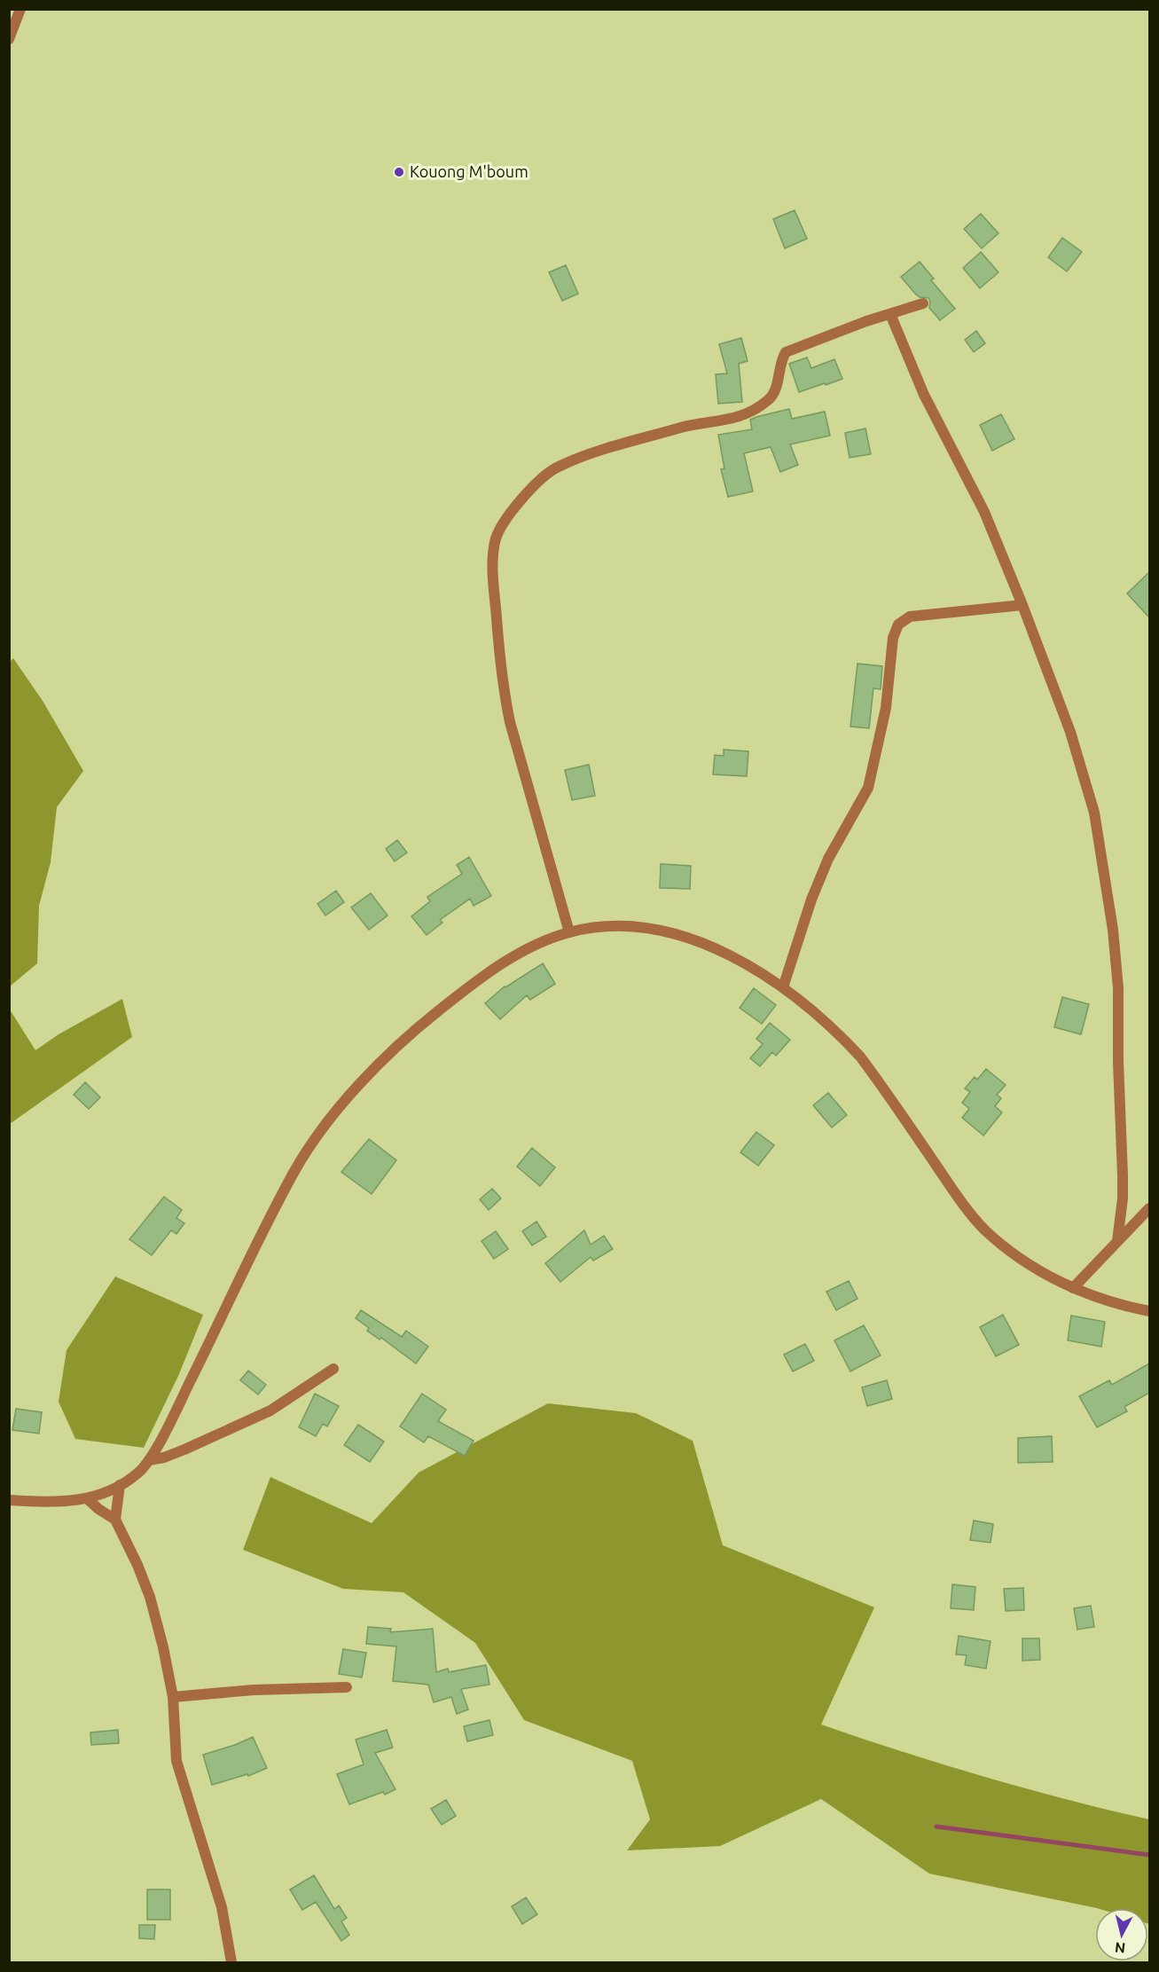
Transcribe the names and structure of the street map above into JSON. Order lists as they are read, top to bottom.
{
  "places": ["Kouong M'boum"],
  "north": "bottom"
}
